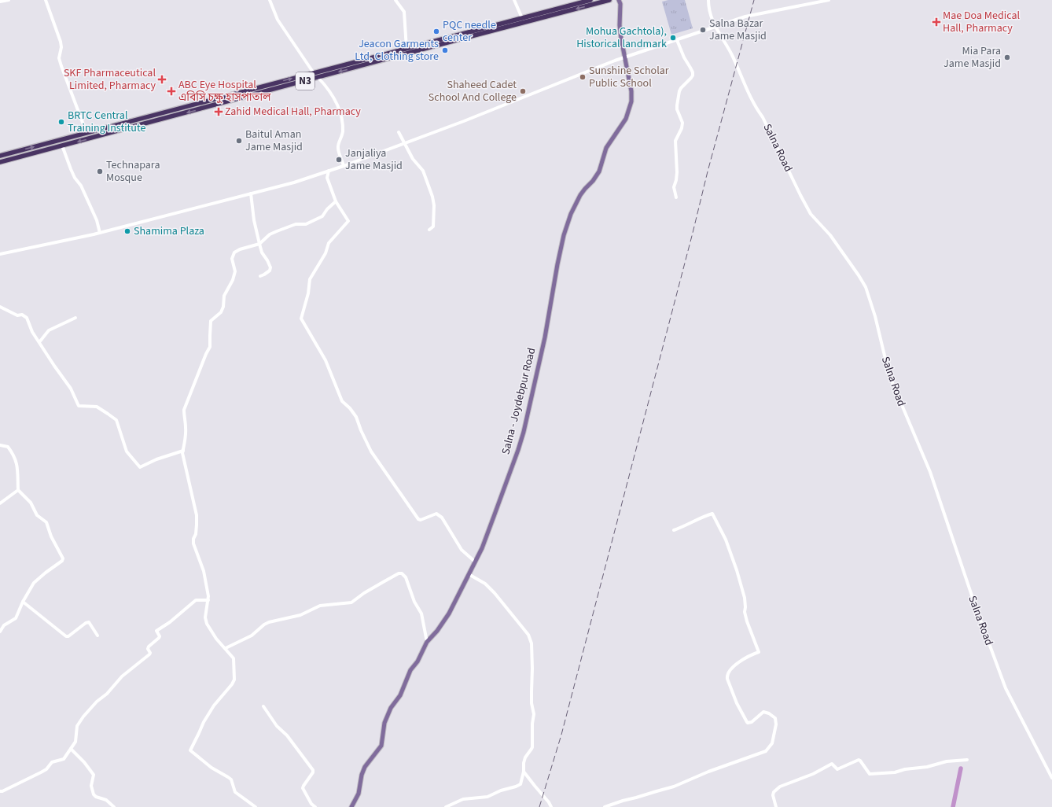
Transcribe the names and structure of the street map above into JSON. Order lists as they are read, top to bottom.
{
  "streets": {
    "highway": ["N3"],
    "main road": ["Salna - Joydebpur Road"],
    "street": ["Salna Road"]
  },
  "places": {
    "health": [
      "Mae Doa Medical Hall, Pharmacy",
      "SKF Pharmaceutical Limited, Pharmacy",
      "ABC Eye Hospital এবিসি চক্ষু হাসপাতাল",
      "Zahid Medical Hall, Pharmacy"
    ],
    "other": [
      "Salna Bazar Jame Masjid",
      "PQC needle center",
      "Mohua Gachtola), Historical landmark",
      "Jeacon Garments Ltd, Clothing store",
      "Mia Para Jame Masjid",
      "Sunshine Scholar Public School",
      "Shaheed Cadet School And College",
      "BRTC Central Training Institute",
      "Baitul Aman Jame Masjid",
      "Janjaliya Jame Masjid",
      "Technapara Mosque",
      "Shamima Plaza"
    ]
  }
}
